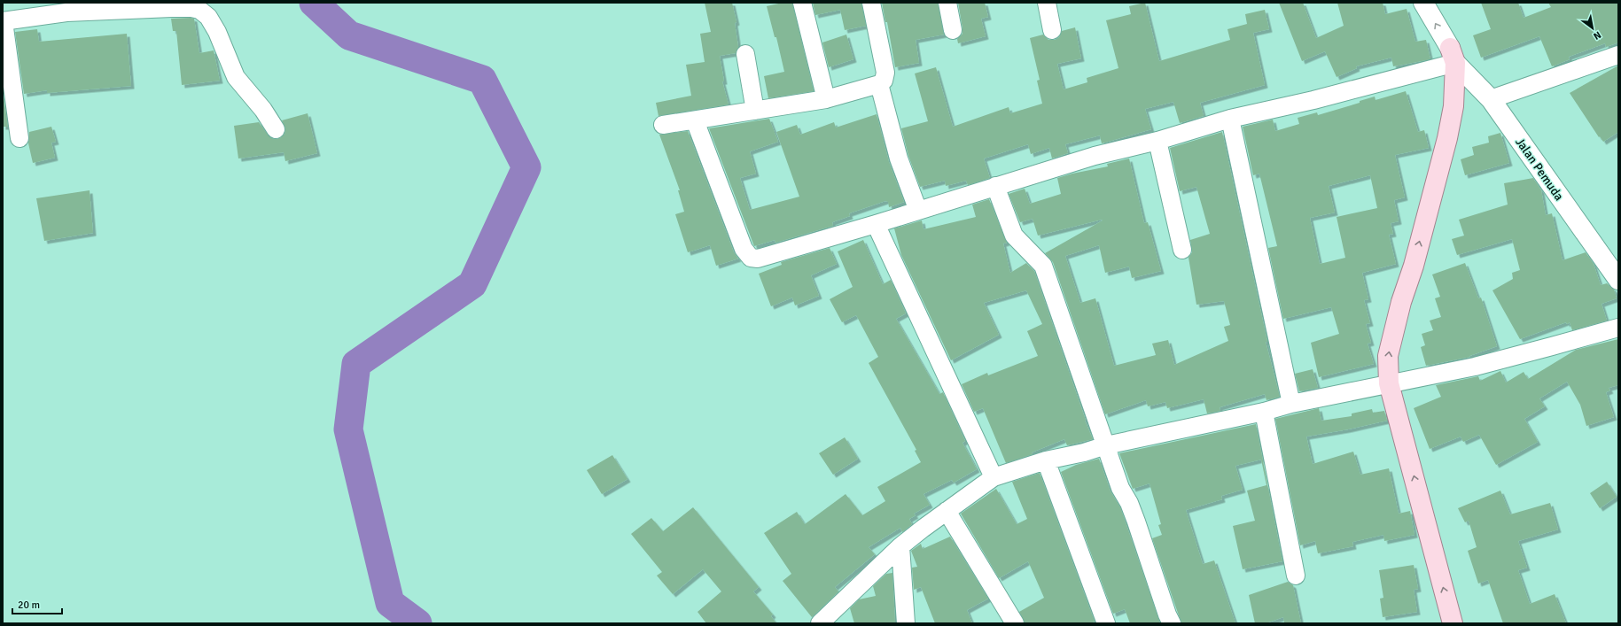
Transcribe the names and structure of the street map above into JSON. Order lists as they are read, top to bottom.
{
  "streets": {
    "street": ["Jalan Pemuda"]
  },
  "scale_bar": "20 m",
  "north": "bottom right"
}
